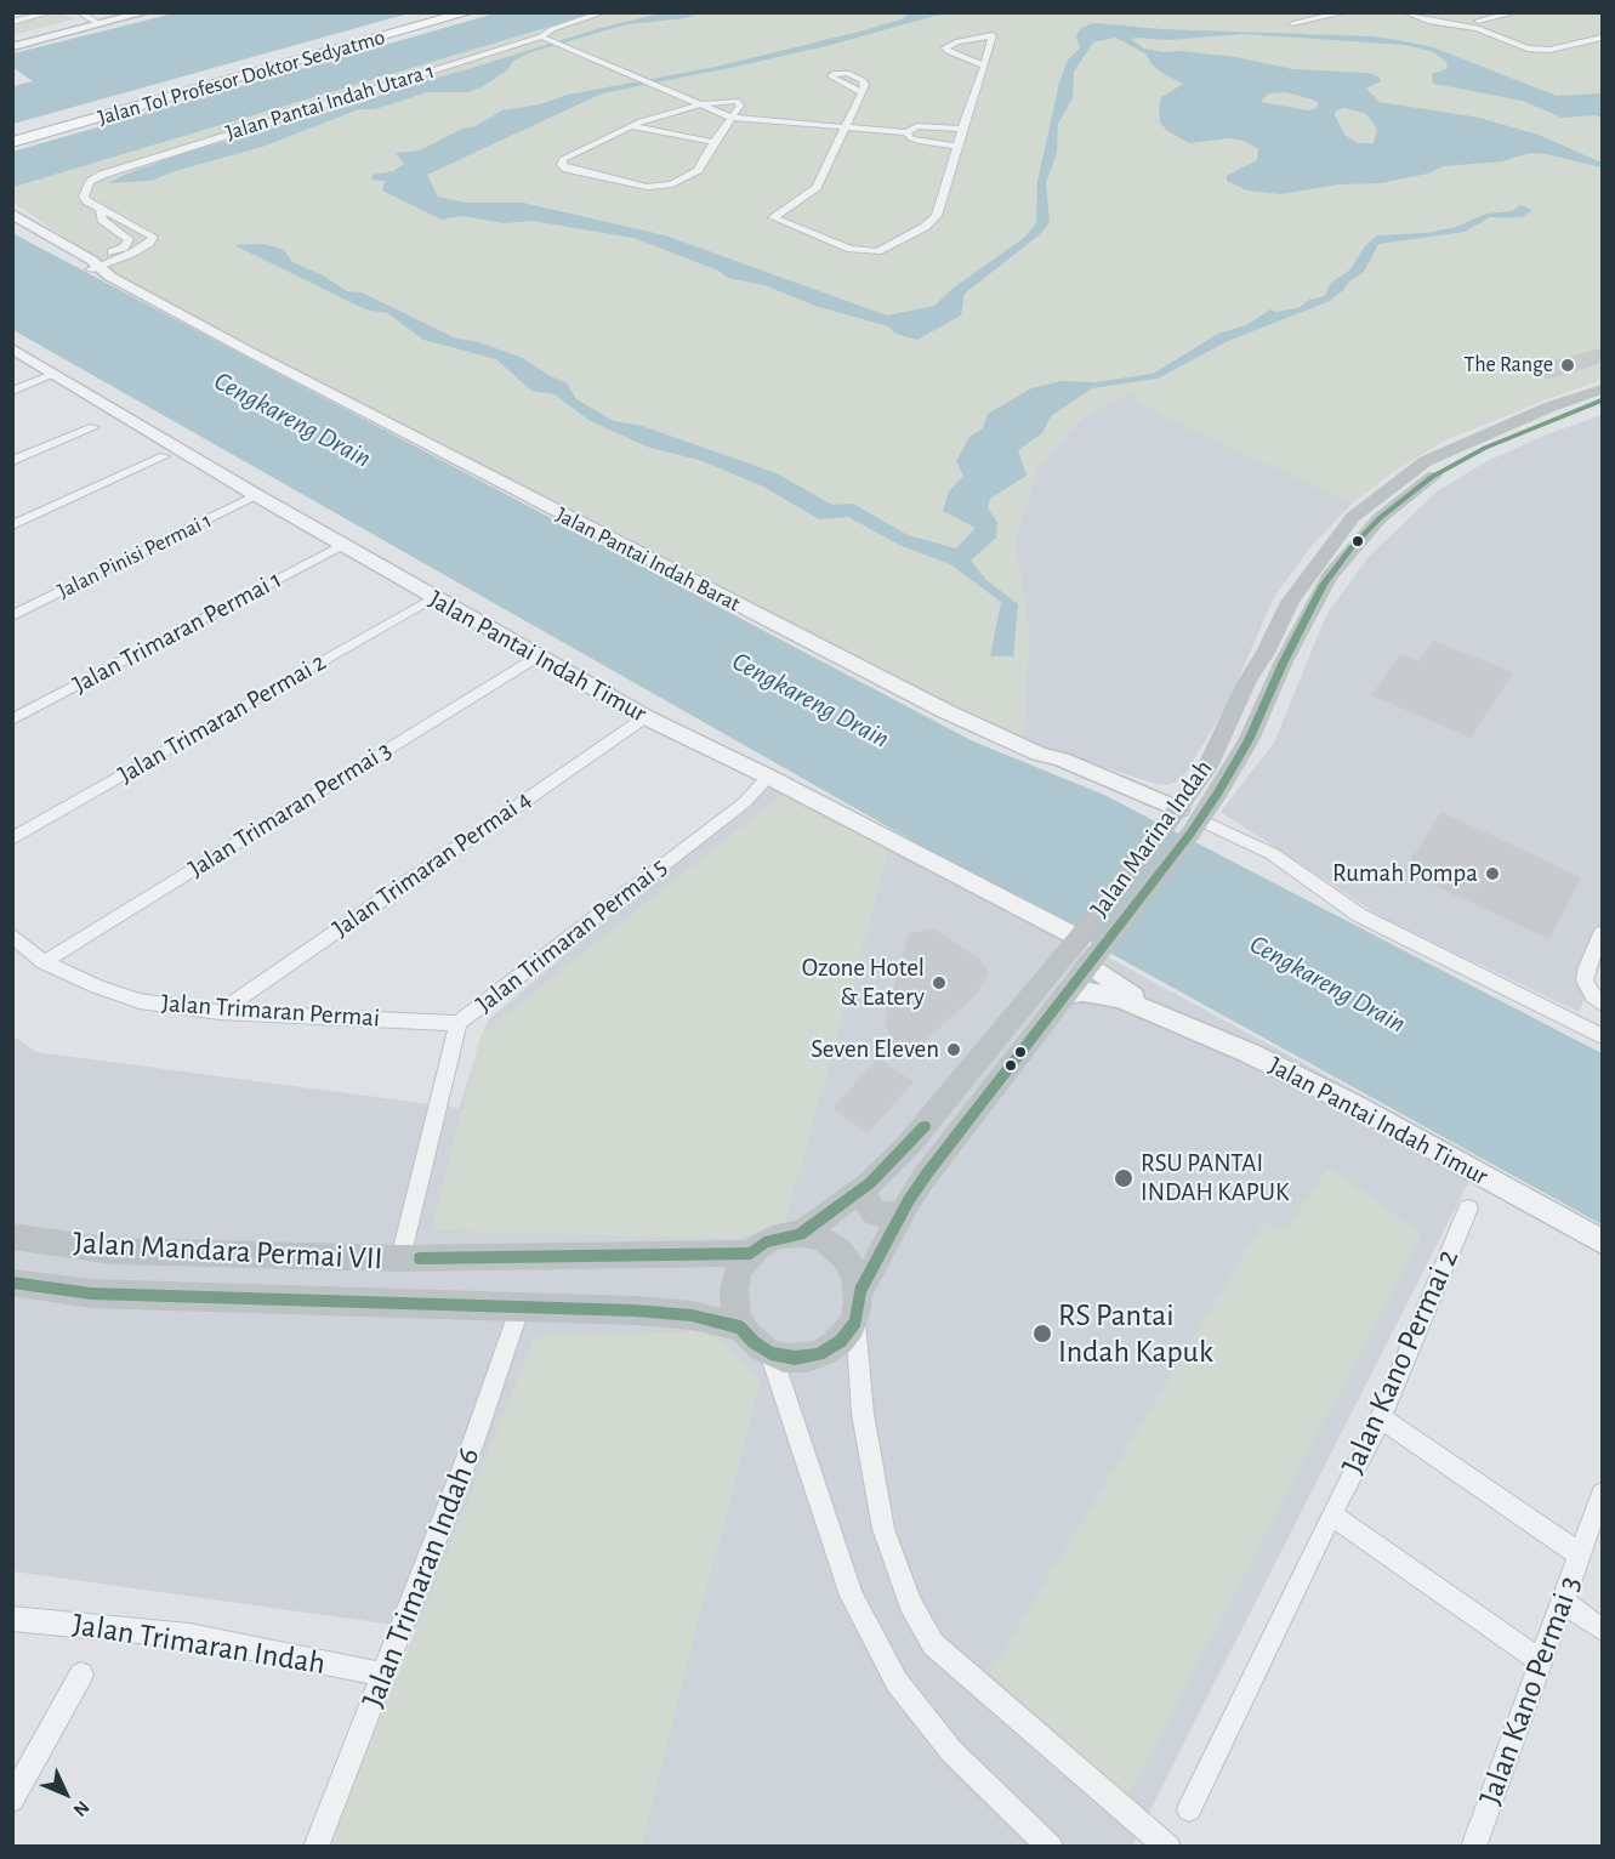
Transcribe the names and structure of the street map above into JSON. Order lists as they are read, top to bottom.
{
  "streets": {
    "highway": ["Jalan Tol Profesor Doktor Sedyatmo"],
    "main road": ["Jalan Pantai Indah Barat", "Jalan Marina Indah", "Jalan Mandara Permai VII"],
    "street": [
      "Jalan Pantai Indah Utara 1",
      "Jalan Pinisi Permai 1",
      "Jalan Trimaran Permai 1",
      "Jalan Pantai Indah Timur",
      "Jalan Trimaran Permai 2",
      "Jalan Trimaran Permai 3",
      "Jalan Trimaran Permai 4",
      "Jalan Trimaran Permai 5",
      "Jalan Trimaran Permai",
      "Jalan Kano Permai 2",
      "Jalan Trimaran Indah 6",
      "Jalan Trimaran Indah",
      "Jalan Kano Permai 3"
    ]
  },
  "crossings": [
    ["Jalan Pantai Indah Utara 1", "Jalan Pantai Indah Barat"],
    ["Jalan Pinisi Permai 1", "Jalan Pantai Indah Timur"],
    ["Jalan Pantai Indah Barat", "Jalan Marina Indah"],
    ["Jalan Trimaran Permai 1", "Jalan Pantai Indah Timur"],
    ["Jalan Pantai Indah Timur", "Jalan Trimaran Permai 2"],
    ["Jalan Pantai Indah Timur", "Jalan Trimaran Permai 3"],
    ["Jalan Pantai Indah Timur", "Jalan Marina Indah"],
    ["Jalan Pantai Indah Timur", "Jalan Trimaran Permai 4"],
    ["Jalan Pantai Indah Timur", "Jalan Trimaran Permai 5"],
    ["Jalan Trimaran Permai 3", "Jalan Trimaran Permai"],
    ["Jalan Marina Indah", "Jalan Mandara Permai VII"],
    ["Jalan Trimaran Permai 4", "Jalan Trimaran Permai"],
    ["Jalan Trimaran Permai 5", "Jalan Trimaran Permai"],
    ["Jalan Trimaran Permai 5", "Jalan Mandara Permai VII"],
    ["Jalan Mandara Permai VII", "Jalan Trimaran Indah 6"],
    ["Jalan Trimaran Indah 6", "Jalan Trimaran Indah"]
  ],
  "water": ["Cengkareng Drain"],
  "places": [
    "The Range",
    "Rumah Pompa",
    "Ozone Hotel & Eatery",
    "Seven Eleven",
    "RSU PANTAI INDAH KAPUK",
    "RS Pantai Indah Kapuk"
  ],
  "north": "bottom right"
}
